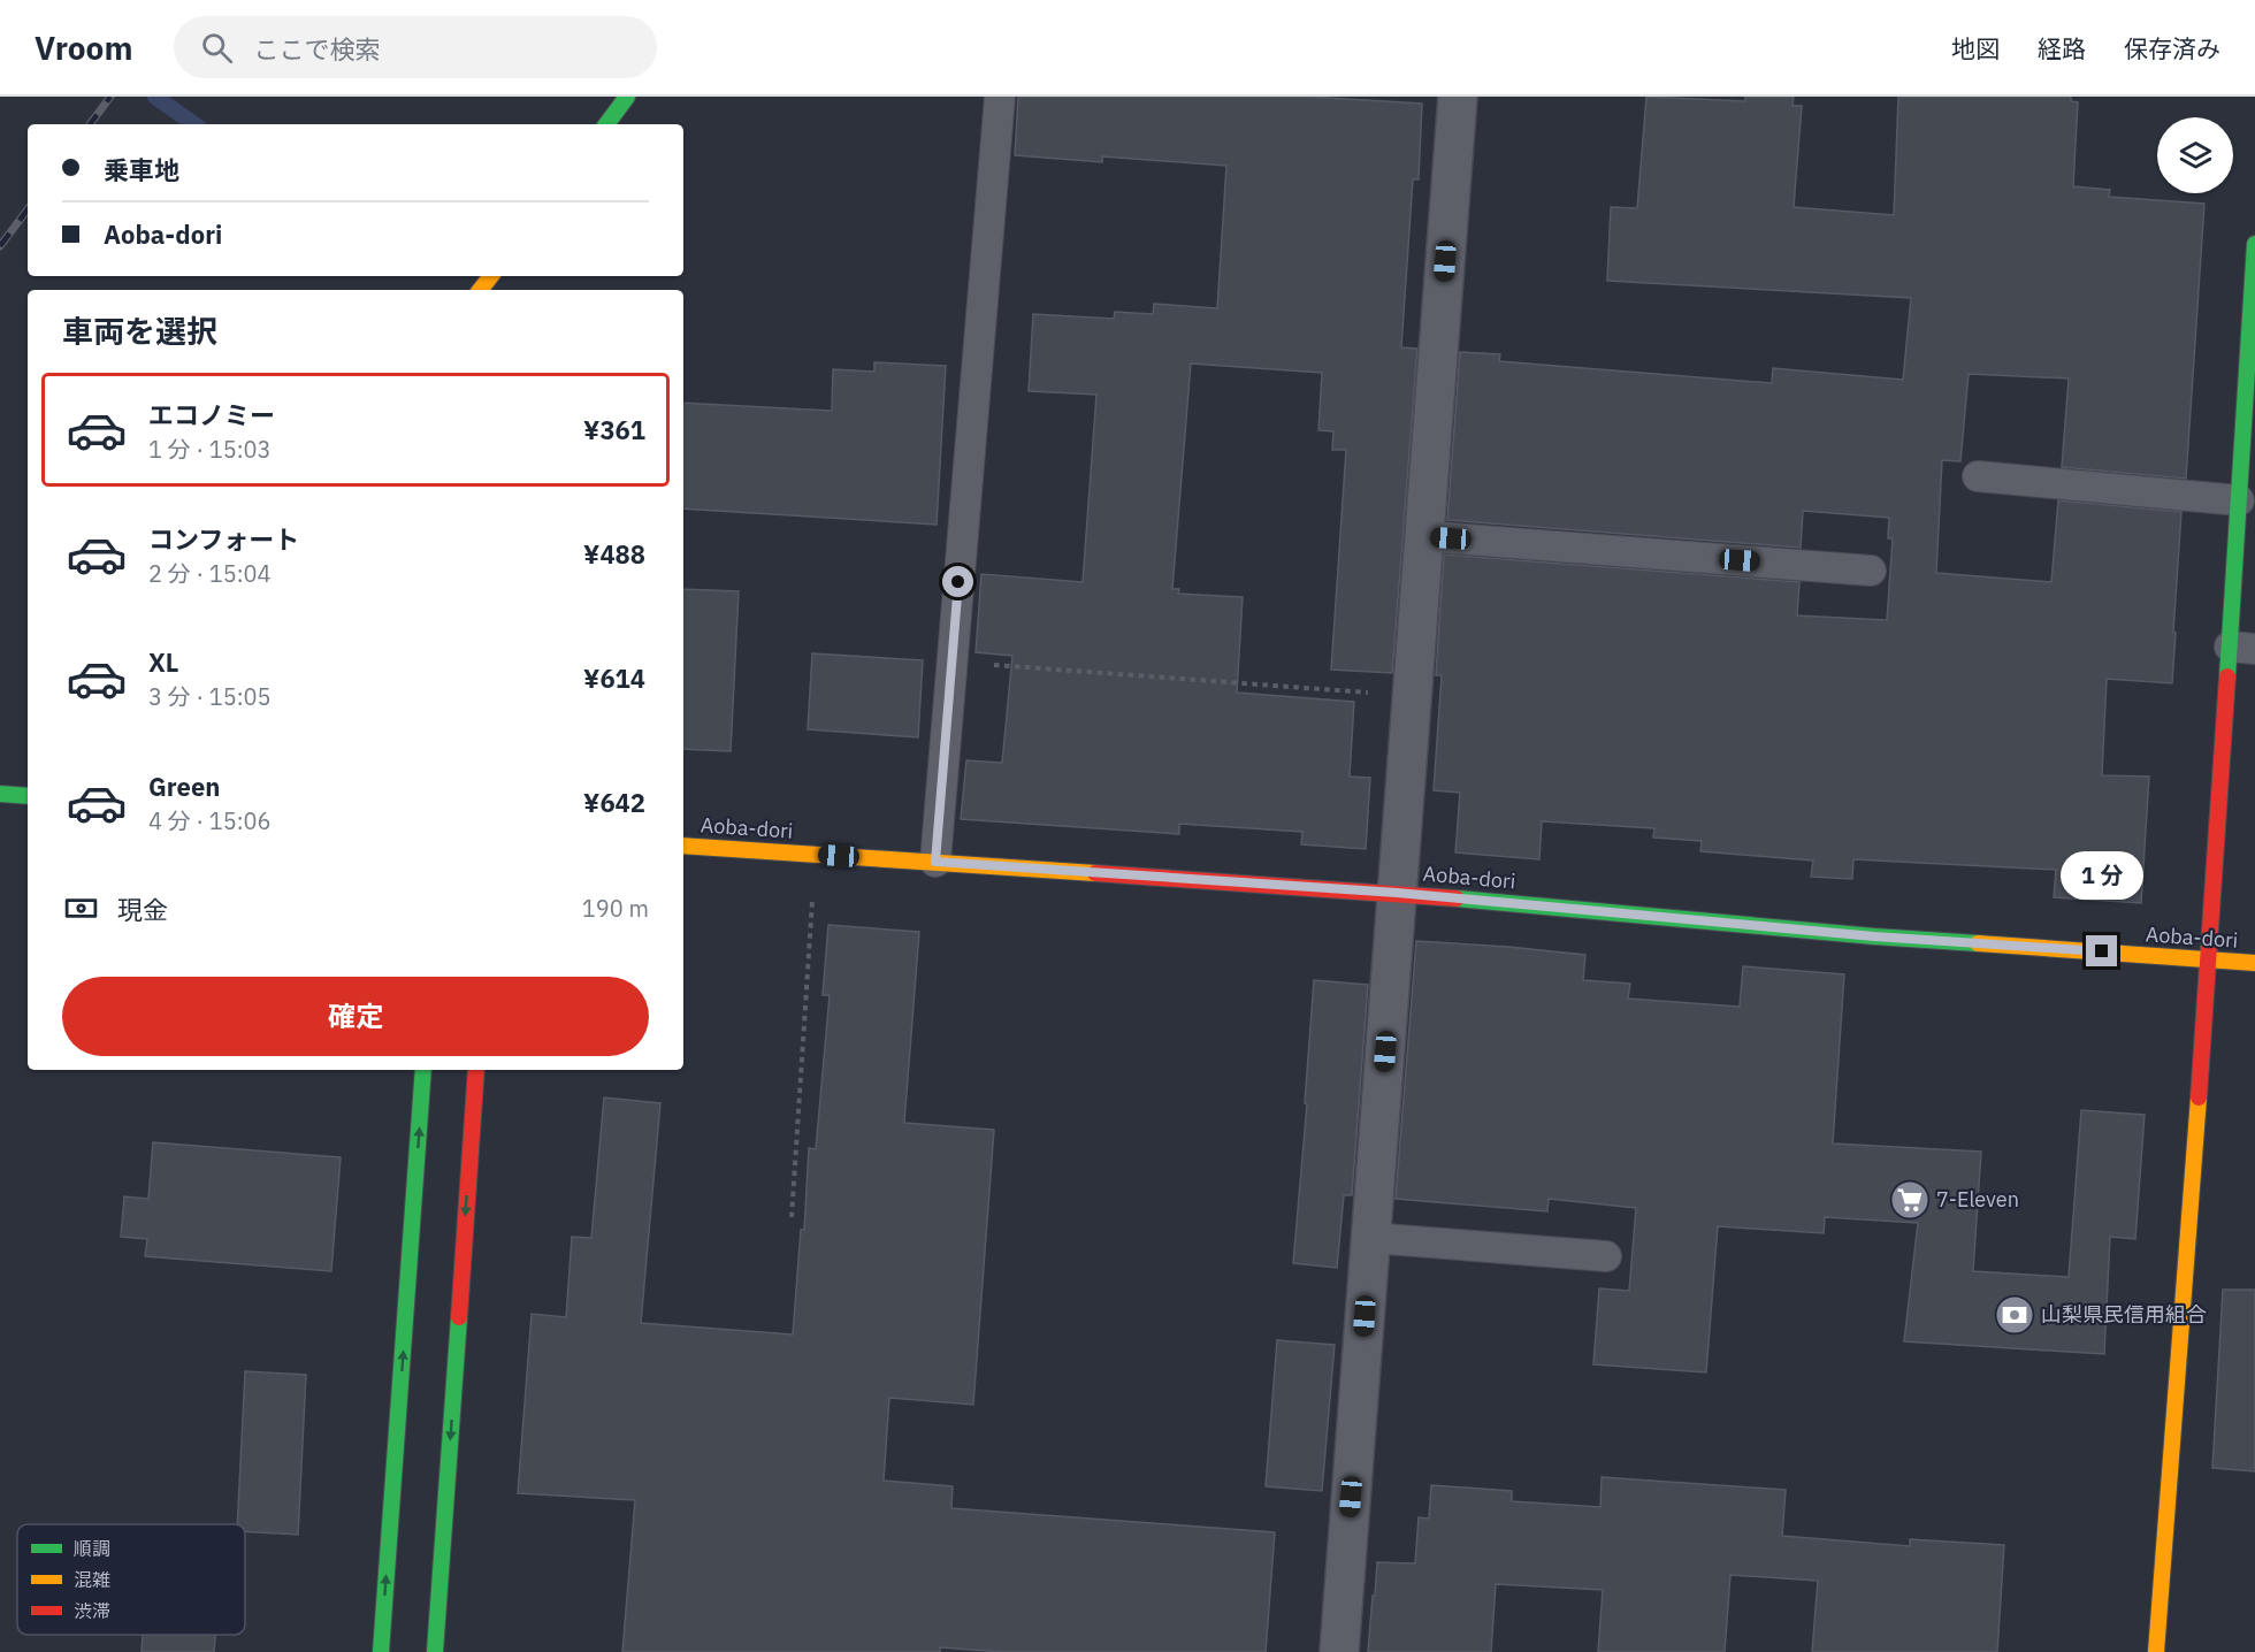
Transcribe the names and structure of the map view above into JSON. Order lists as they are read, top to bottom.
{
  "streets": {
    "main road": ["Aoba-dori"]
  },
  "places": {
    "supermarket": ["7-Eleven"],
    "bank": ["山梨県民信用組合"]
  },
  "legend": ["順調", "混雑", "渋滞"],
  "page": {
    "header": "Vroom",
    "search": "ここで検索",
    "nav": ["地図", "経路", "保存済み"],
    "banner": ["乗車地", "Aoba-dori"],
    "heading": "車両を選択",
    "list": [
      {
        "name": "エコノミー",
        "note": "1 分 · 15:03",
        "value": "¥361"
      },
      {
        "name": "コンフォート",
        "note": "2 分 · 15:04",
        "value": "¥488"
      },
      {
        "name": "XL",
        "note": "3 分 · 15:05",
        "value": "¥614"
      },
      {
        "name": "Green",
        "note": "4 分 · 15:06",
        "value": "¥642"
      }
    ],
    "bubble": "1 分",
    "pay": ["現金", "190 m"],
    "buttons": "確定"
  }
}
